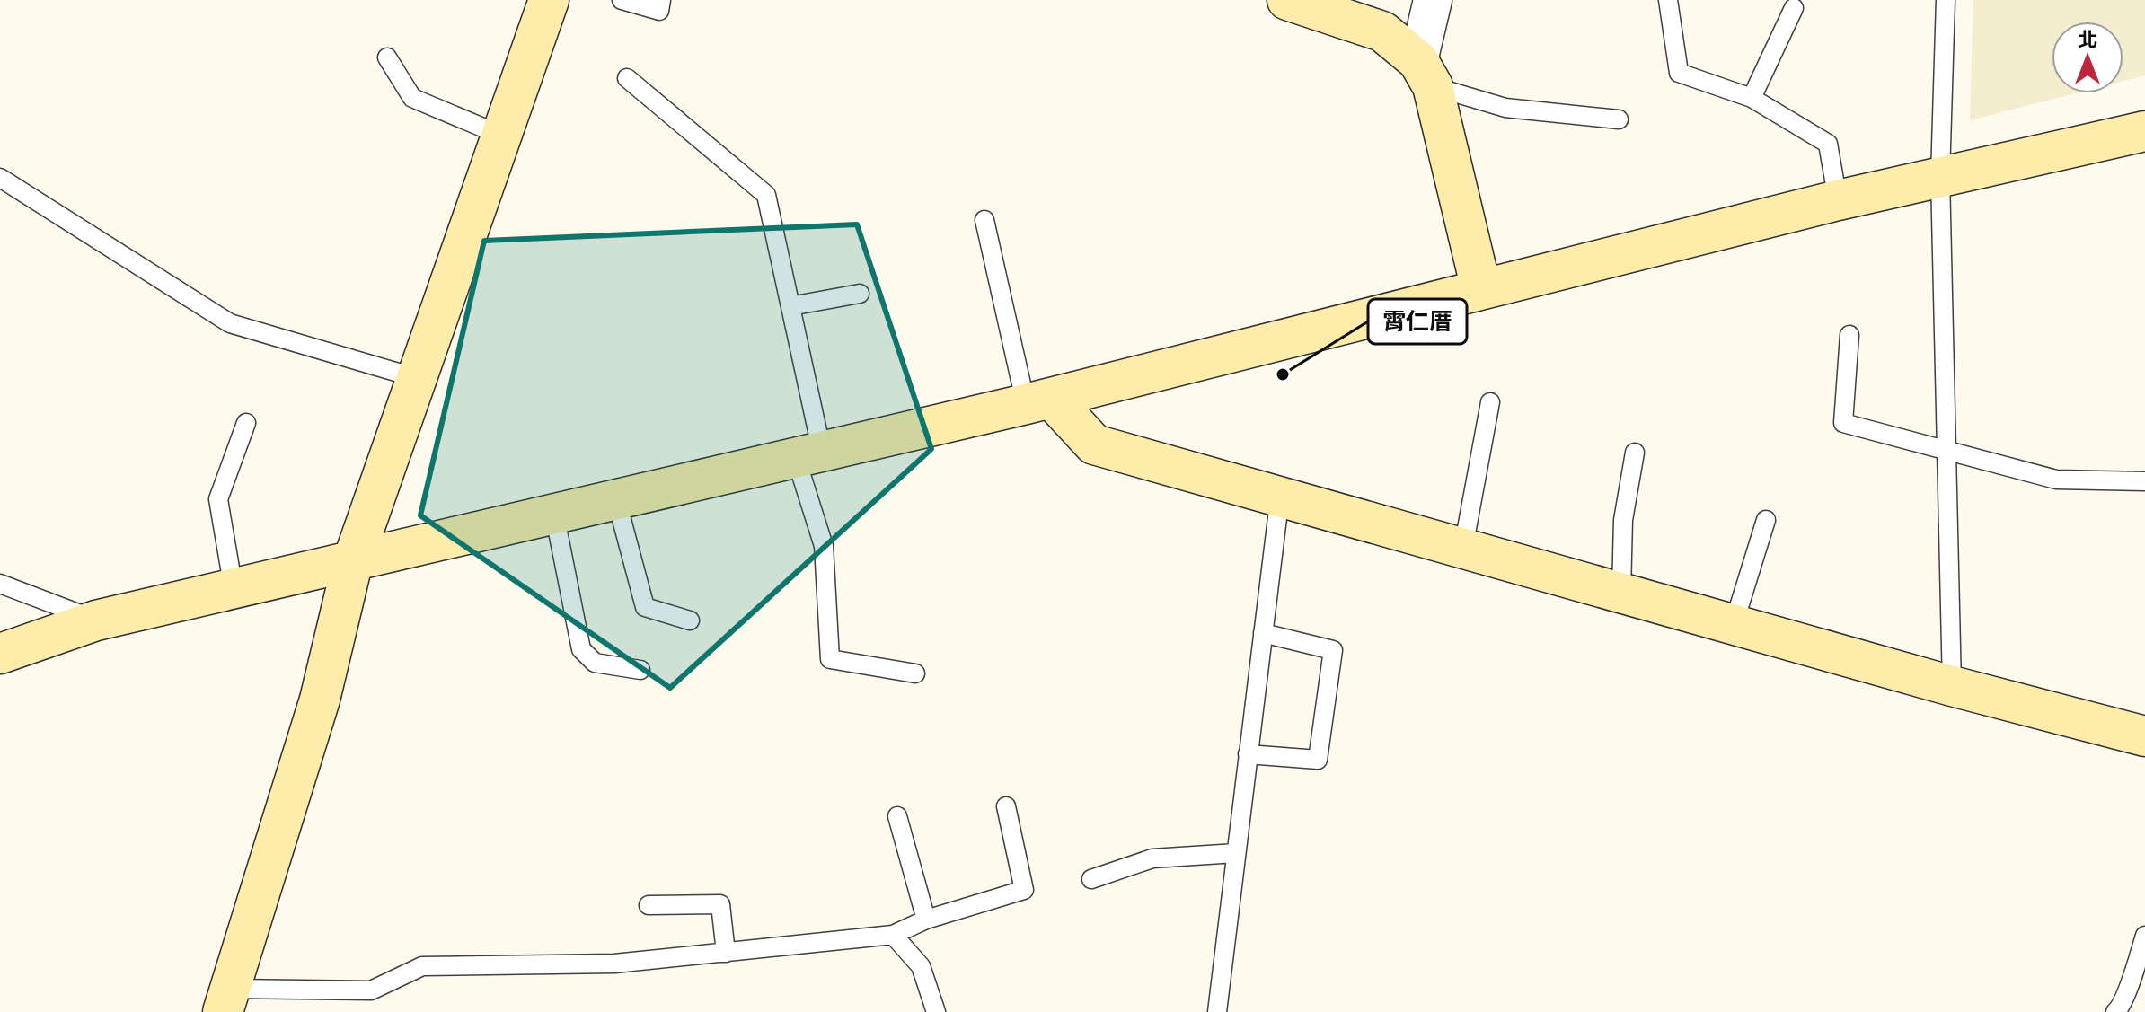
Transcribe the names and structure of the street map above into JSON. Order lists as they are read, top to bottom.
{
  "places": ["霄仁厝"],
  "north": "top"
}
